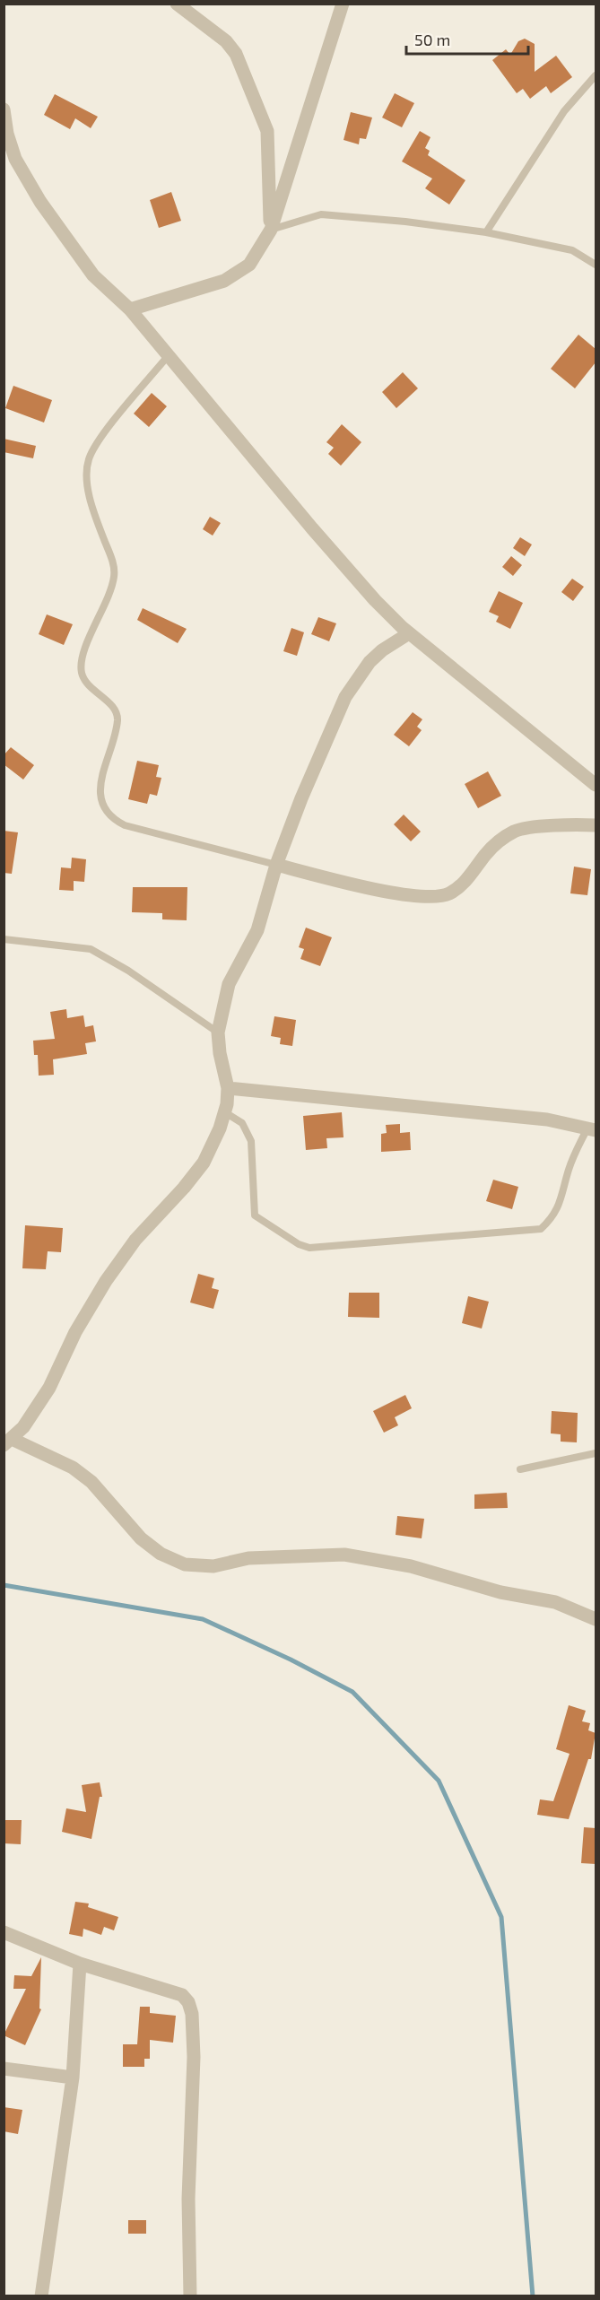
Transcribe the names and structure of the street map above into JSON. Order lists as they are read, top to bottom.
{
  "scale_bar": "50 m"
}
